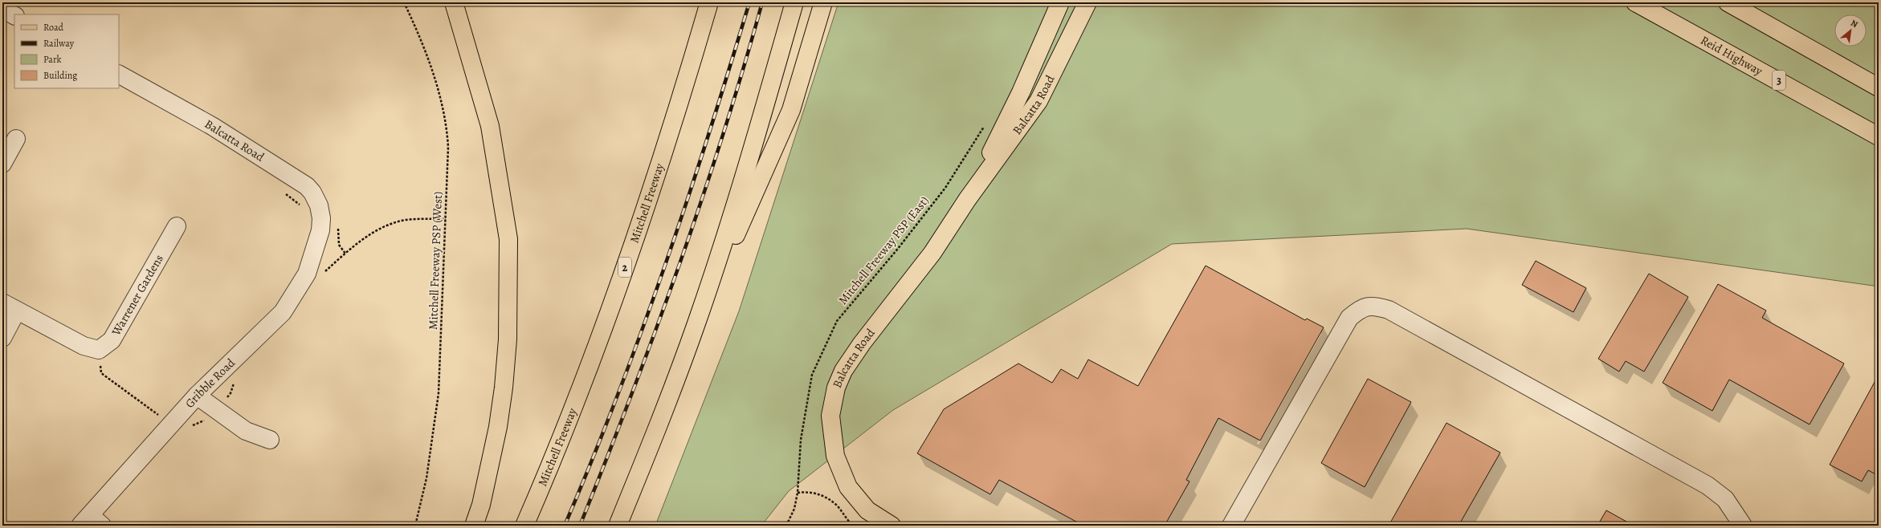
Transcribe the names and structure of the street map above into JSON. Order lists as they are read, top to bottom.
{
  "streets": {
    "main road": [
      "Reid Highway",
      "3",
      "Balcatta Road",
      "Mitchell Freeway",
      "2"
    ],
    "street": ["Warrener Gardens", "Gribble Road"],
    "path": ["Mitchell Freeway PSP (East)", "Mitchell Freeway PSP (West)"]
  },
  "crossings": [
    ["Balcatta Road", "Gribble Road"]
  ],
  "legend": [
    "Road",
    "Railway",
    "Park",
    "Building"
  ],
  "north": "top right"
}
